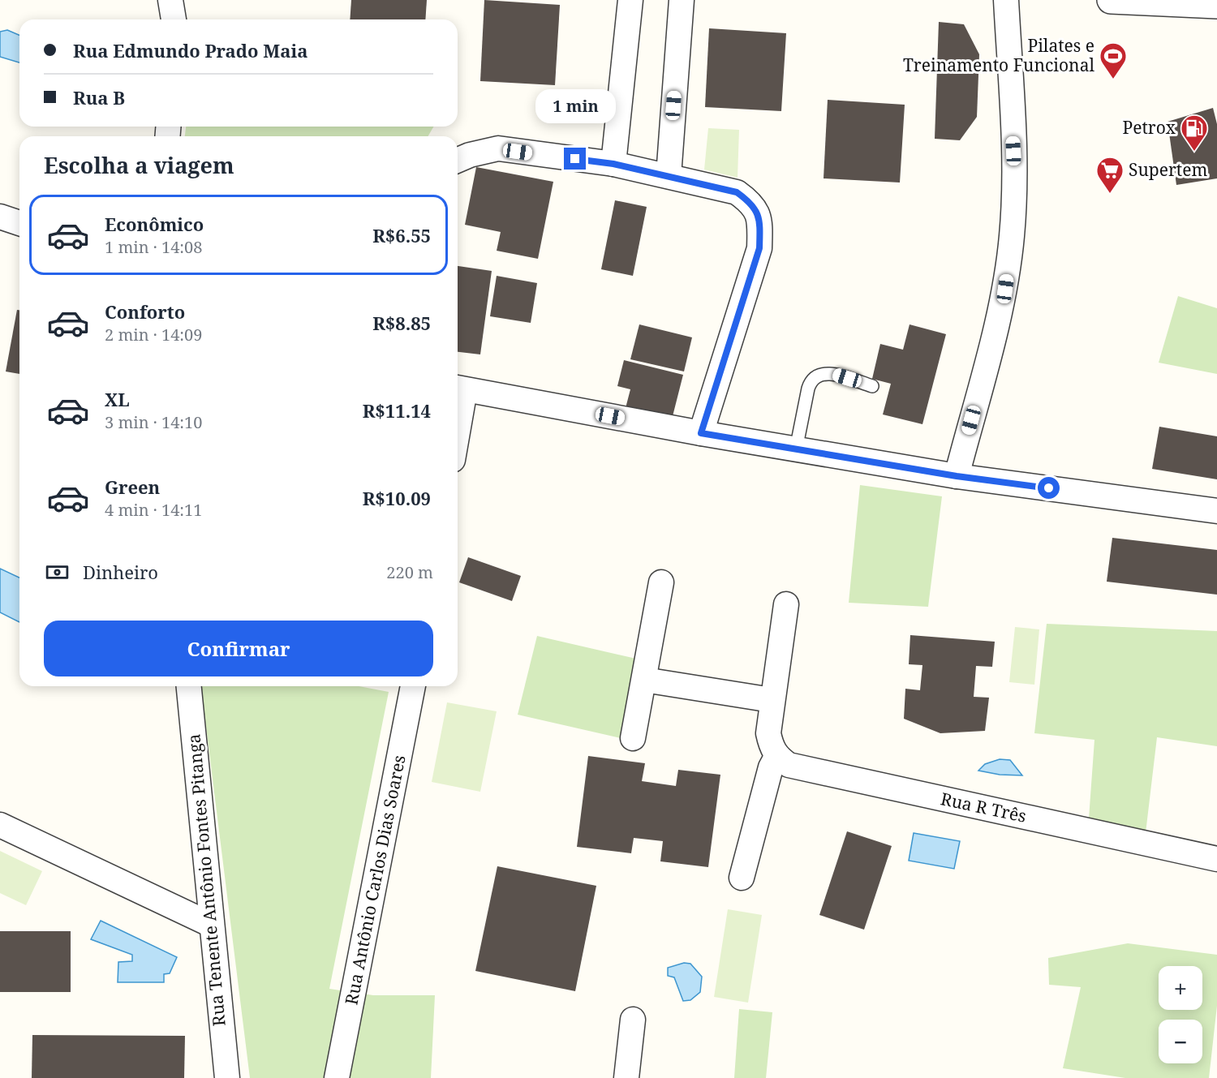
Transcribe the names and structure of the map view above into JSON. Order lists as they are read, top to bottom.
{
  "streets": {
    "street": ["Rua R Três", "Rua Tenente Antônio Fontes Pitanga", "Rua Antônio Carlos Dias Soares"]
  },
  "places": {
    "sports": ["Pilates e Treinamento Funcional"],
    "fuel station": ["Petrox"],
    "supermarket": ["Supertem"]
  },
  "page": {
    "banner": ["Rua Edmundo Prado Maia", "Rua B"],
    "bubble": "1 min",
    "heading": "Escolha a viagem",
    "list": [
      {
        "name": "Econômico",
        "note": "1 min · 14:08",
        "value": "R$6.55"
      },
      {
        "name": "Conforto",
        "note": "2 min · 14:09",
        "value": "R$8.85"
      },
      {
        "name": "XL",
        "note": "3 min · 14:10",
        "value": "R$11.14"
      },
      {
        "name": "Green",
        "note": "4 min · 14:11",
        "value": "R$10.09"
      }
    ],
    "pay": ["Dinheiro", "220 m"],
    "buttons": "Confirmar",
    "map_buttons": ["+", "−"]
  }
}
